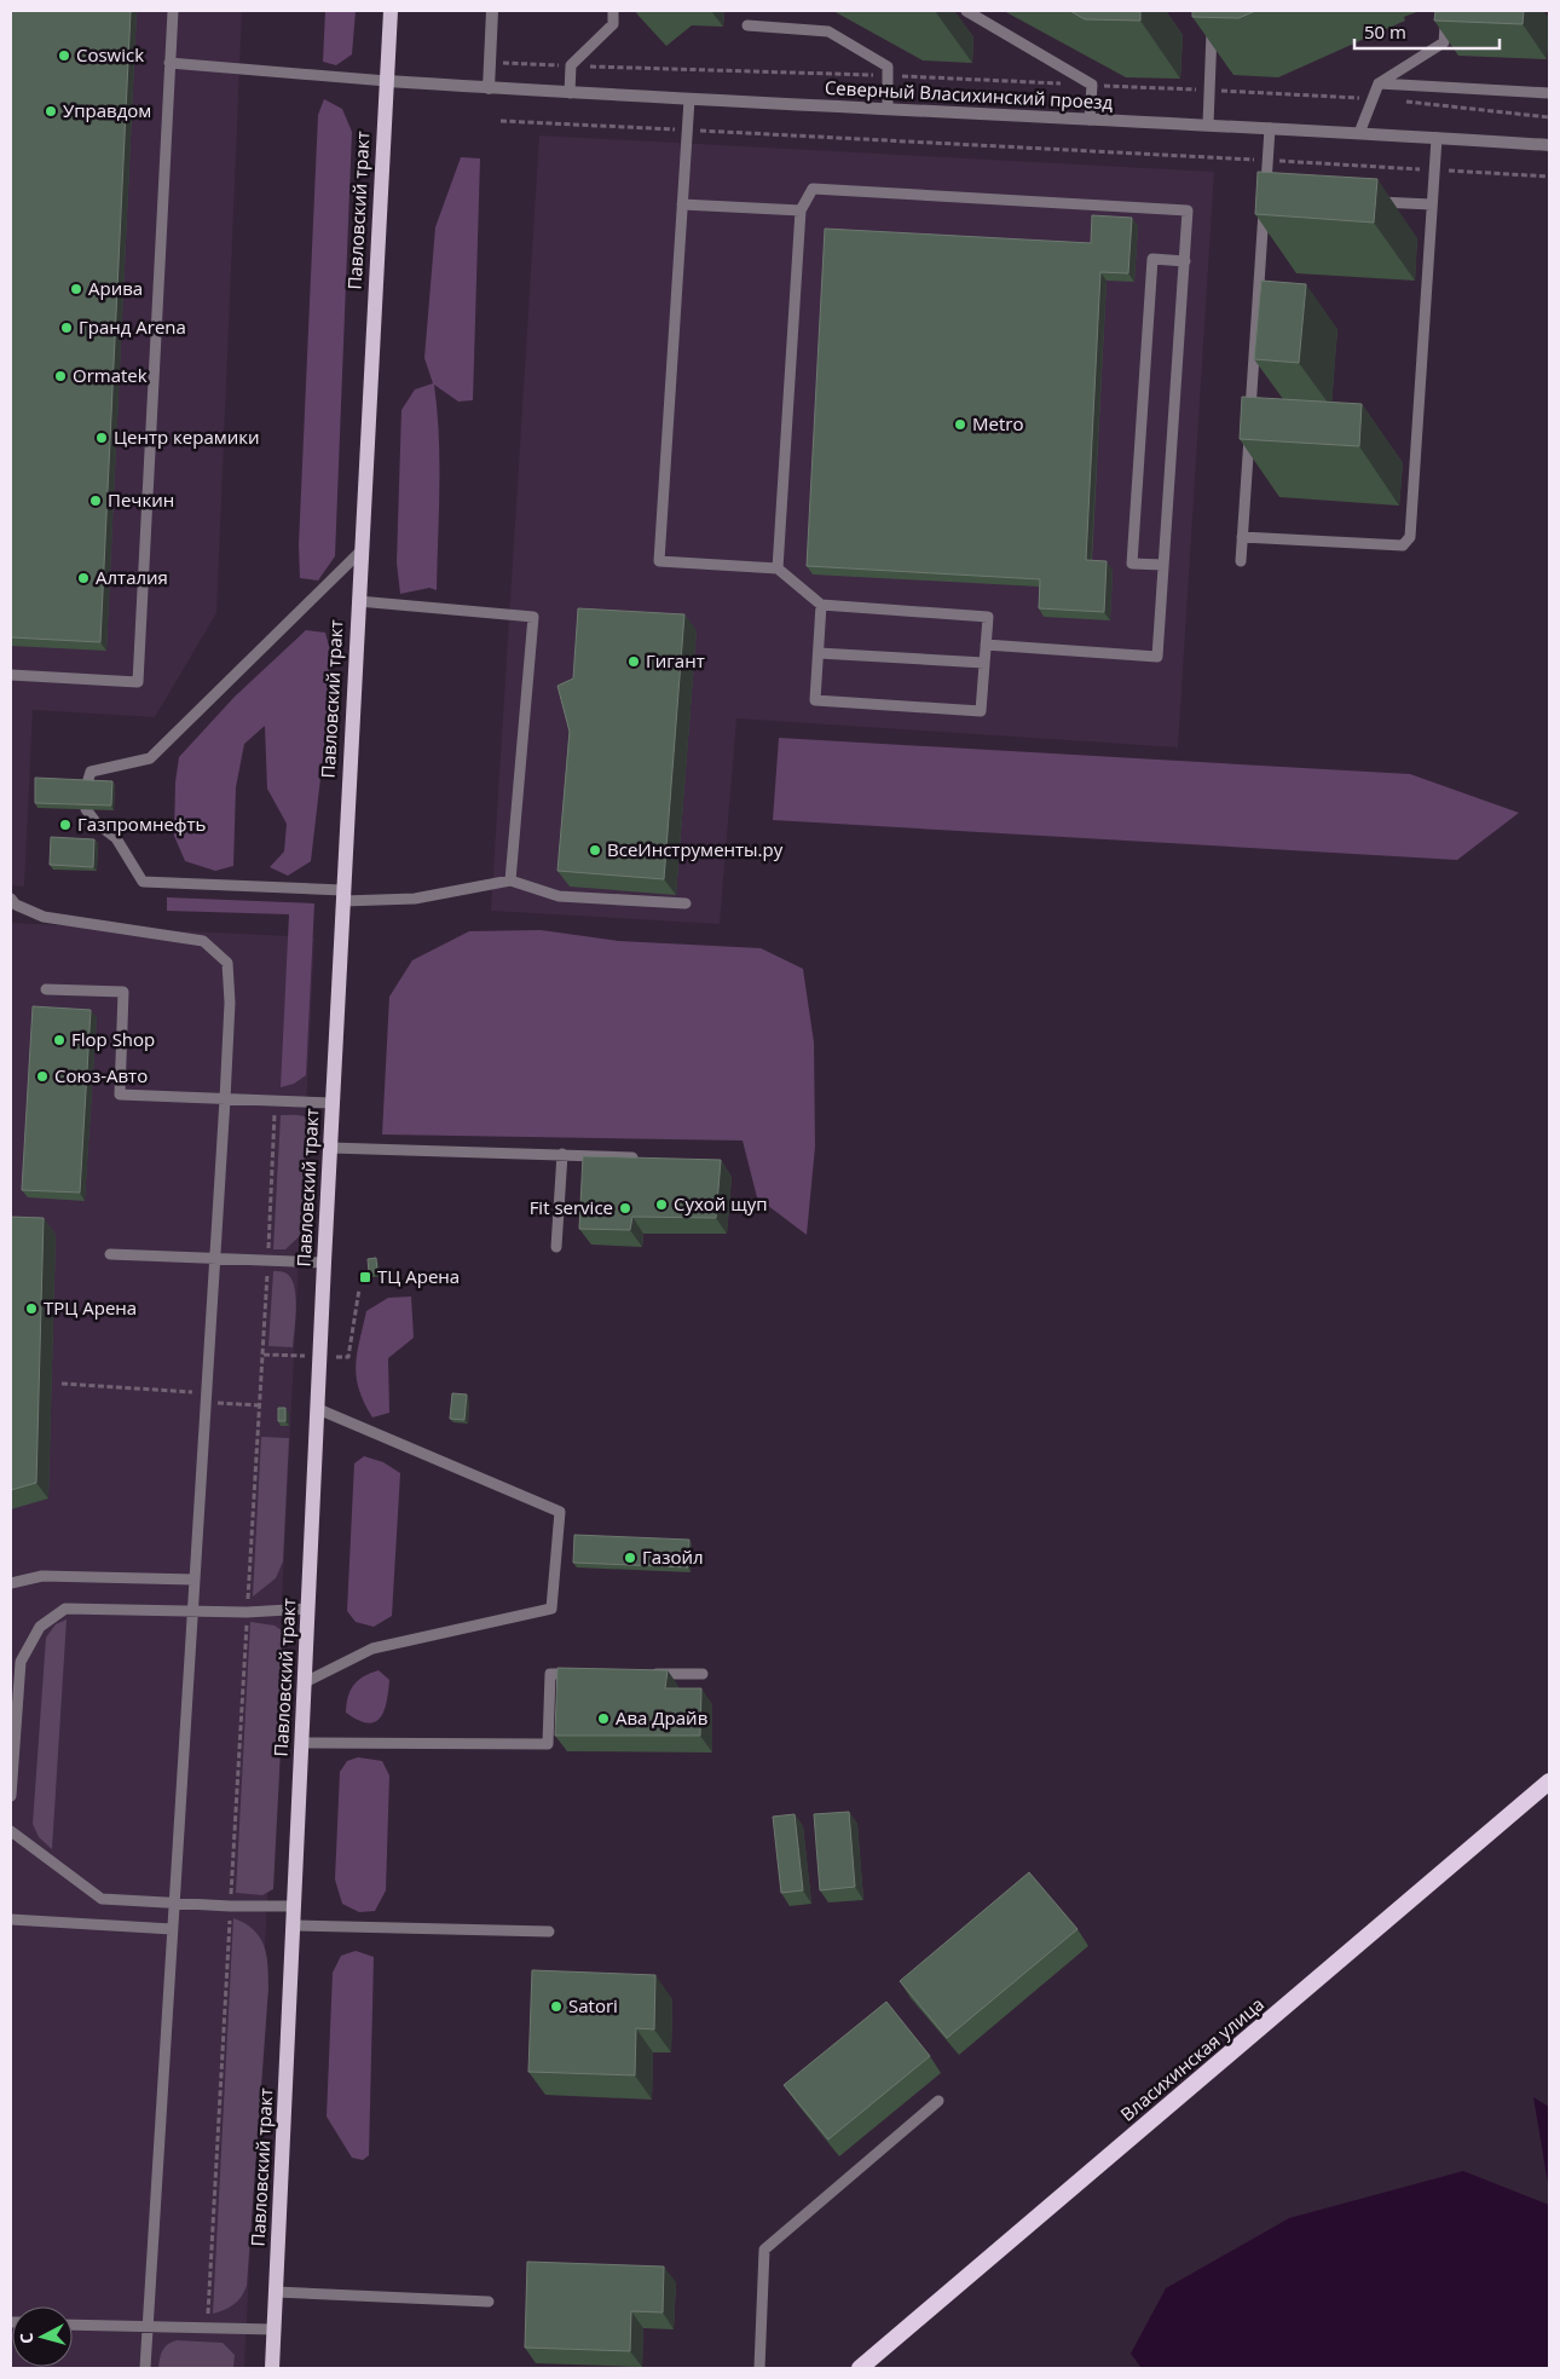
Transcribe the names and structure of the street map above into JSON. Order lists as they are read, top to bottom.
{
  "streets": {
    "highway": ["Власихинская улица"],
    "main road": ["Павловский тракт"],
    "street": ["Северный Власихинский проезд"]
  },
  "crossings": [
    ["Северный Власихинский проезд", "Павловский тракт"]
  ],
  "places": {
    "other": [
      "Coswick",
      "Управдом",
      "Арива",
      "Гранд Arena",
      "Ormatek",
      "Metro",
      "Центр керамики",
      "Печкин",
      "Алталия",
      "Гигант",
      "Газпромнефть",
      "ВсеИнструменты.ру",
      "Flop Shop",
      "Союз-Авто",
      "Сухой щуп",
      "Fit service",
      "ТРЦ Арена",
      "Газойл",
      "Ава Драйв",
      "Satori"
    ],
    "transit": ["ТЦ Арена"]
  },
  "scale_bar": "50 m",
  "north": "left"
}
